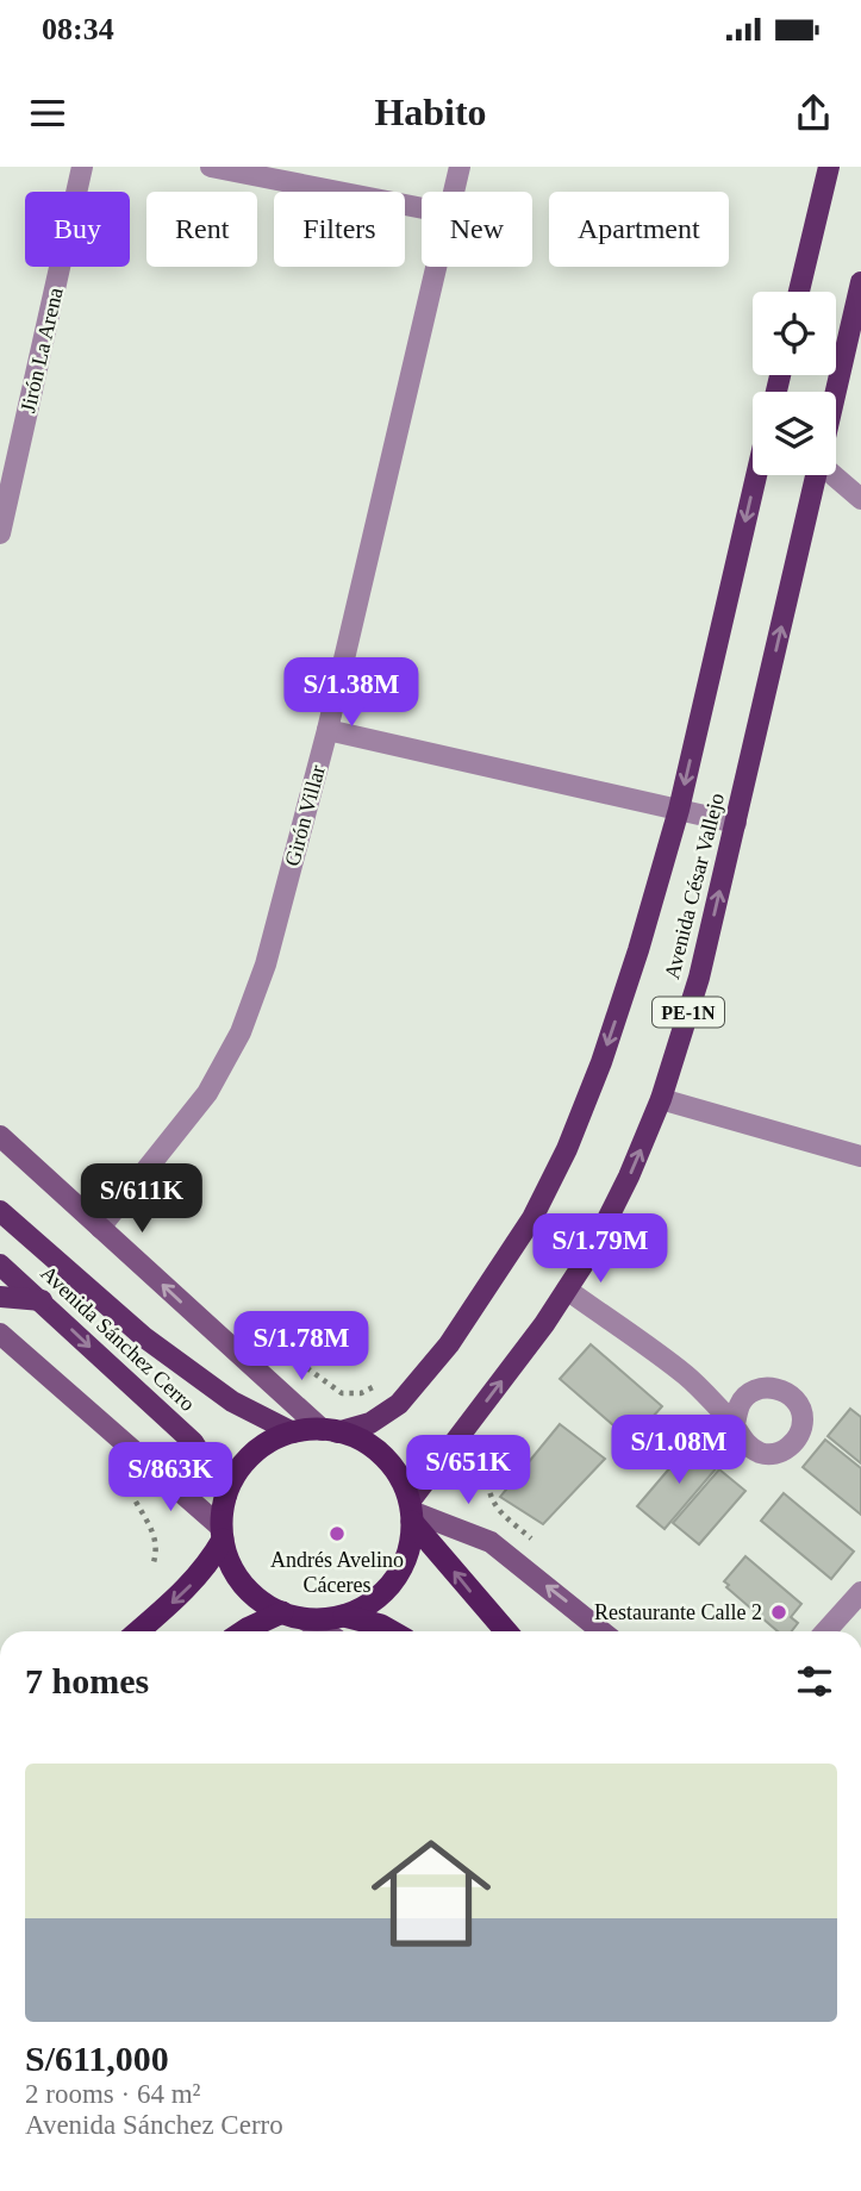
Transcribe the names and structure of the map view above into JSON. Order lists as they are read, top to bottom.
{
  "streets": {
    "highway": ["PE-1N"],
    "main road": ["Avenida César Vallejo", "Avenida Sánchez Cerro"],
    "street": ["Jirón La Arena", "Girón Villar"]
  },
  "crossings": [
    ["Avenida César Vallejo", "PE-1N"],
    ["Avenida César Vallejo", "Avenida Sánchez Cerro"],
    ["PE-1N", "Avenida Sánchez Cerro"]
  ],
  "places": ["Andrés Avelino Cáceres", "Restaurante Calle 2"],
  "page": {
    "status": "08:34",
    "header": "Habito",
    "chip": [
      "Buy",
      "Rent",
      "Filters",
      "New",
      "Apartment"
    ],
    "price": [
      "S/1.38M",
      "S/611K",
      "S/1.79M",
      "S/1.78M",
      "S/1.08M",
      "S/651K",
      "S/863K"
    ],
    "heading": "7 homes",
    "list": [
      {
        "name": "S/611,000",
        "note": "2 rooms · 64 m² · Avenida Sánchez Cerro"
      }
    ]
  }
}
